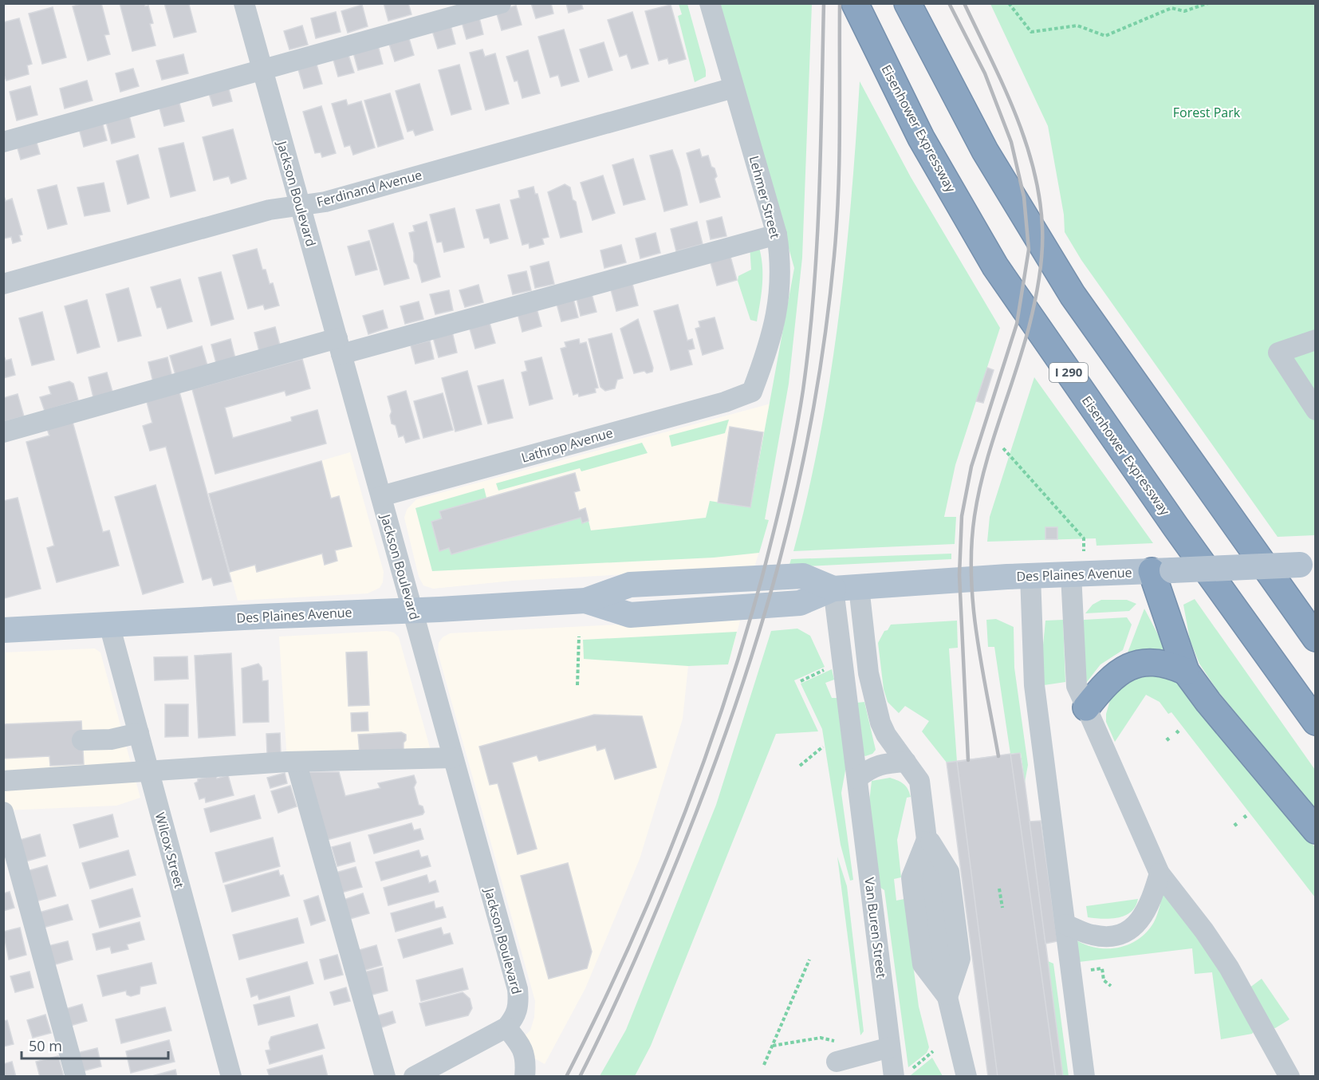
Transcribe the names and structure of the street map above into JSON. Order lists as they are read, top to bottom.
{
  "streets": {
    "highway": ["Eisenhower Expressway", "I 290"],
    "main road": ["Des Plaines Avenue"],
    "street": [
      "Ferdinand Avenue",
      "Jackson Boulevard",
      "Lehmer Street",
      "Lathrop Avenue",
      "Wilcox Street",
      "Van Buren Street"
    ]
  },
  "crossings": [
    ["Ferdinand Avenue", "Jackson Boulevard"],
    ["Ferdinand Avenue", "Lehmer Street"],
    ["Jackson Boulevard", "Lathrop Avenue"],
    ["Jackson Boulevard", "Des Plaines Avenue"],
    ["Lehmer Street", "Lathrop Avenue"],
    ["Des Plaines Avenue", "Wilcox Street"],
    ["Des Plaines Avenue", "Van Buren Street"]
  ],
  "parks": ["Forest Park"],
  "scale_bar": "50 m"
}
